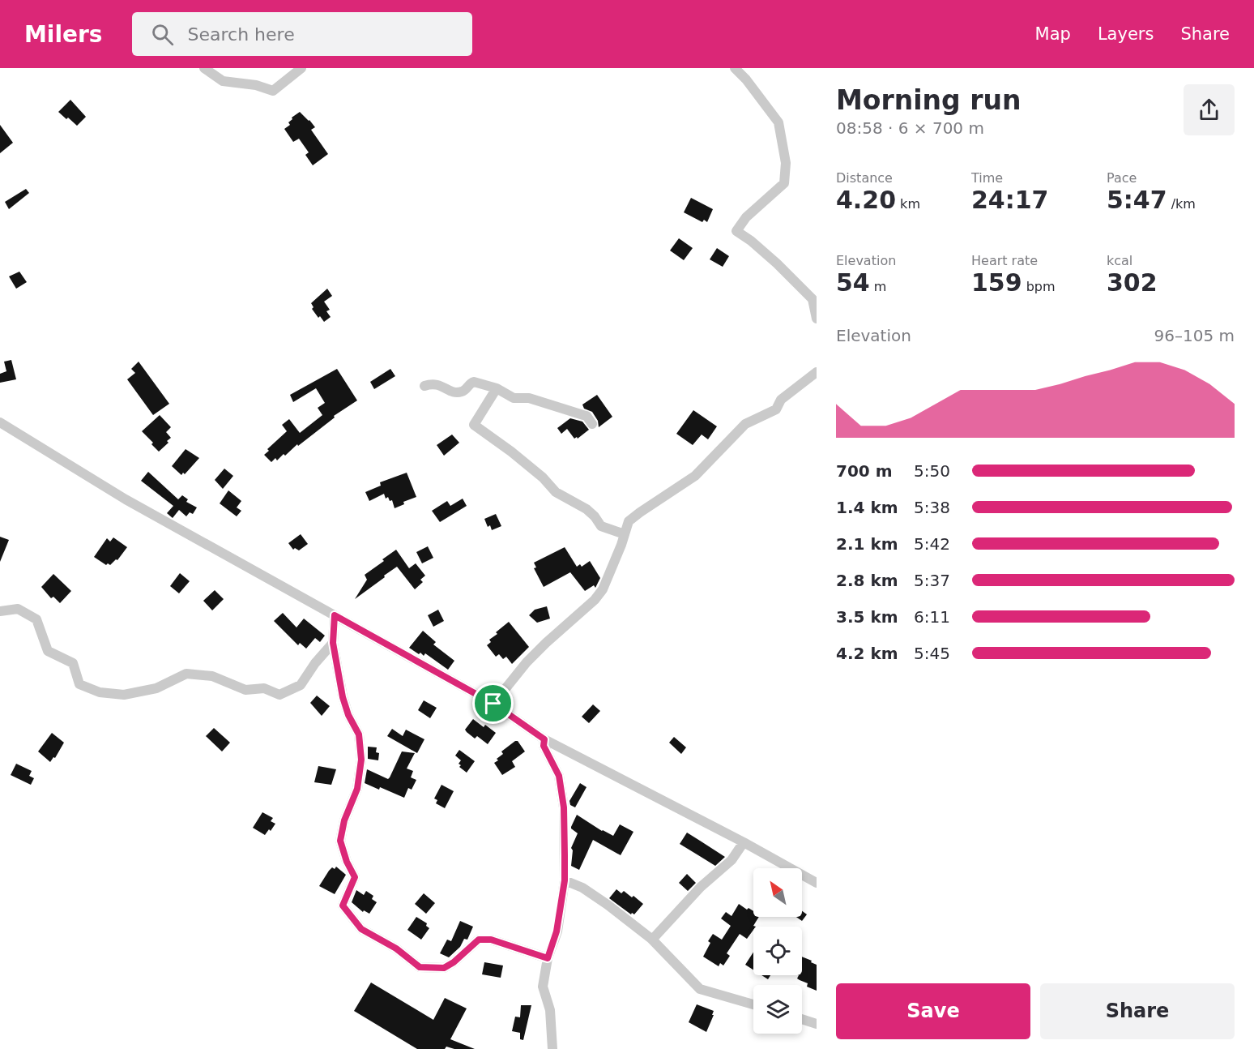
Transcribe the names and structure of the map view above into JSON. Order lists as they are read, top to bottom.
{
  "north": "top left",
  "page": {
    "header": "Milers",
    "search": "Search here",
    "nav": ["Map", "Layers", "Share"],
    "heading": ["Morning run", "08:58 · 6 × 700 m"],
    "stats": [
      ["Distance", "4.20 km"],
      ["Time", "24:17"],
      ["Pace", "5:47 /km"],
      ["Elevation", "54 m"],
      ["Heart rate", "159 bpm"],
      ["kcal", "302"]
    ],
    "chart": ["Elevation", "96–105 m"],
    "list": [
      {
        "name": "700 m",
        "note": "5:50"
      },
      {
        "name": "1.4 km",
        "note": "5:38"
      },
      {
        "name": "2.1 km",
        "note": "5:42"
      },
      {
        "name": "2.8 km",
        "note": "5:37"
      },
      {
        "name": "3.5 km",
        "note": "6:11"
      },
      {
        "name": "4.2 km",
        "note": "5:45"
      }
    ],
    "buttons": ["Save", "Share"]
  }
}
